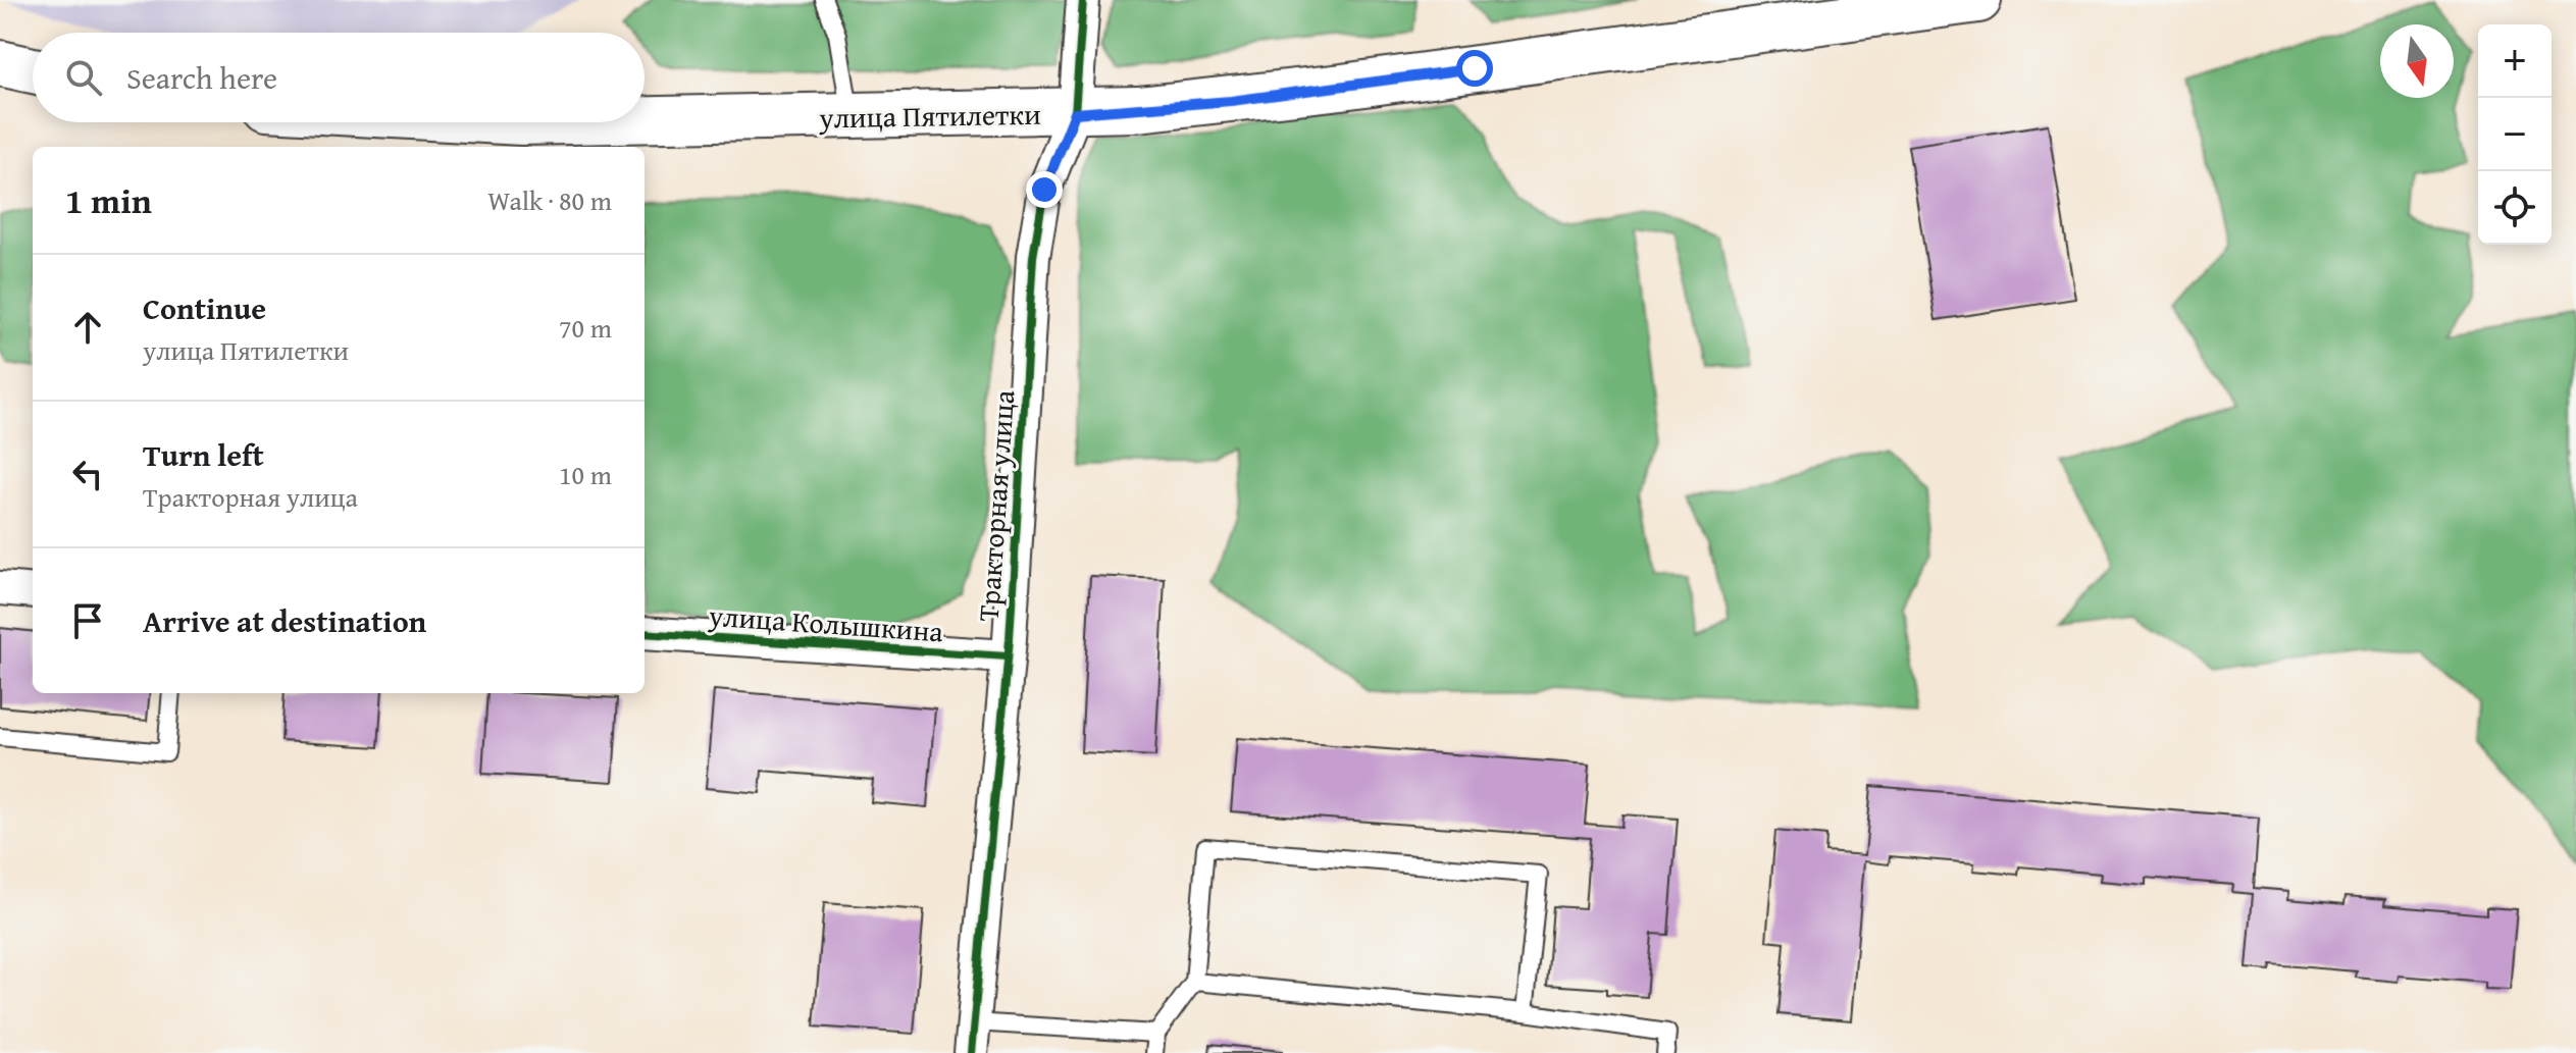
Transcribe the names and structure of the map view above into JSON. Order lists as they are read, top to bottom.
{
  "streets": {
    "main road": ["улица Пятилетки"],
    "street": ["Тракторная улица", "улица Колышкина"]
  },
  "crossings": [
    ["улица Пятилетки", "Тракторная улица"],
    ["Тракторная улица", "улица Колышкина"]
  ],
  "north": "bottom",
  "page": {
    "map_buttons": ["+", "−"],
    "search": "Search here",
    "heading": ["1 min", "Walk · 80 m"],
    "list": [
      ["Continue", "улица Пятилетки", "70 m"],
      ["Turn left", "Тракторная улица", "10 m"],
      "Arrive at destination"
    ]
  }
}
